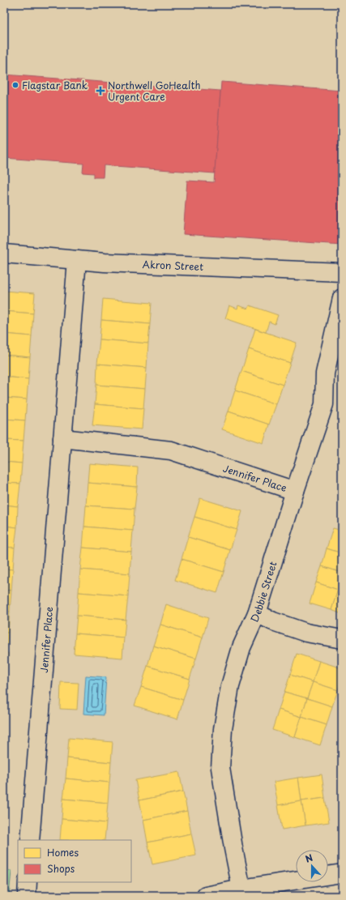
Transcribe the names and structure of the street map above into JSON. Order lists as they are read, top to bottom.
{
  "streets": {
    "street": ["Akron Street", "Jennifer Place", "Debbie Street"]
  },
  "crossings": [
    ["Akron Street", "Jennifer Place"],
    ["Jennifer Place", "Debbie Street"]
  ],
  "places": {
    "other": ["Flagstar Bank"],
    "health": ["Northwell GoHealth Urgent Care"]
  },
  "legend": ["Homes", "Shops"],
  "north": "top"
}
